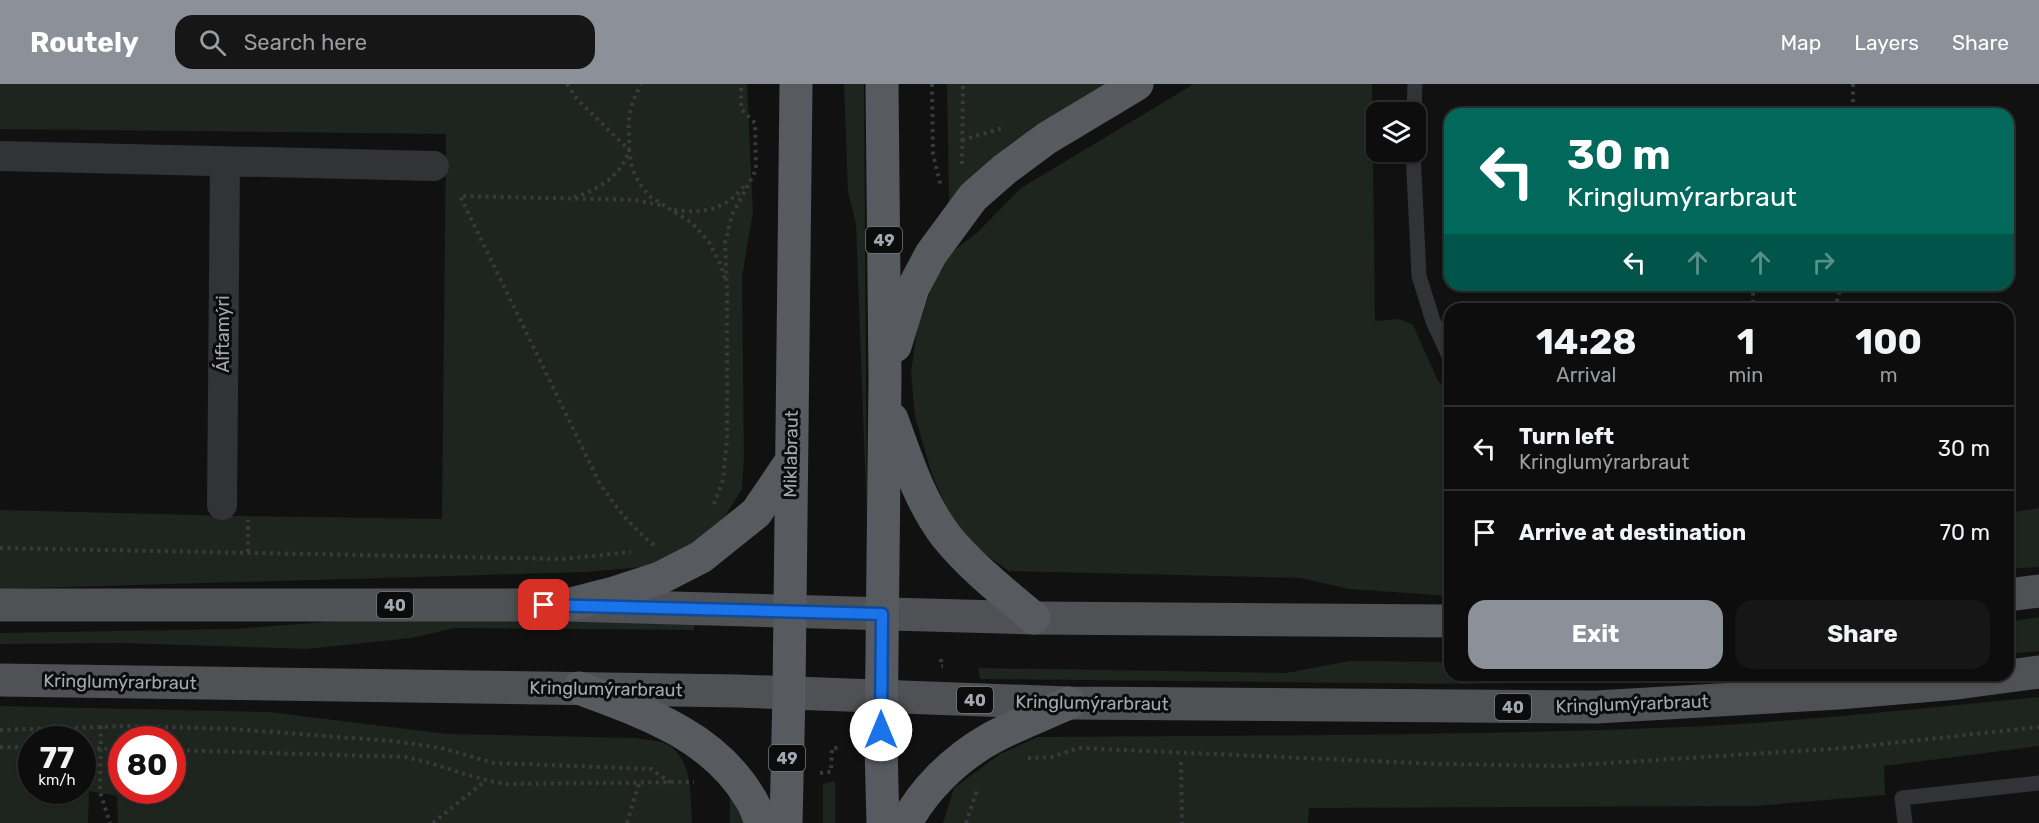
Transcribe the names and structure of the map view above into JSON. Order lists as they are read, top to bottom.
{
  "streets": {
    "highway": ["49", "Miklabraut"],
    "main road": ["40", "Kringlumýrarbraut"],
    "street": ["Álftamýri"]
  },
  "crossings": [
    ["49", "40"],
    ["49", "Kringlumýrarbraut"],
    ["Miklabraut", "40"],
    ["Miklabraut", "Kringlumýrarbraut"]
  ],
  "page": {
    "header": "Routely",
    "search": "Search here",
    "nav": ["Map", "Layers", "Share"],
    "turn": ["30 m", "Kringlumýrarbraut"],
    "eta": [
      "14:28",
      "Arrival",
      "1",
      "min",
      "100",
      "m"
    ],
    "list": [
      {
        "name": "Turn left",
        "note": "Kringlumýrarbraut",
        "value": "30 m"
      },
      {
        "name": "Arrive at destination",
        "value": "70 m"
      }
    ],
    "buttons": ["Exit", "Share"],
    "speed": "77 km/h",
    "limit": "80"
  }
}
